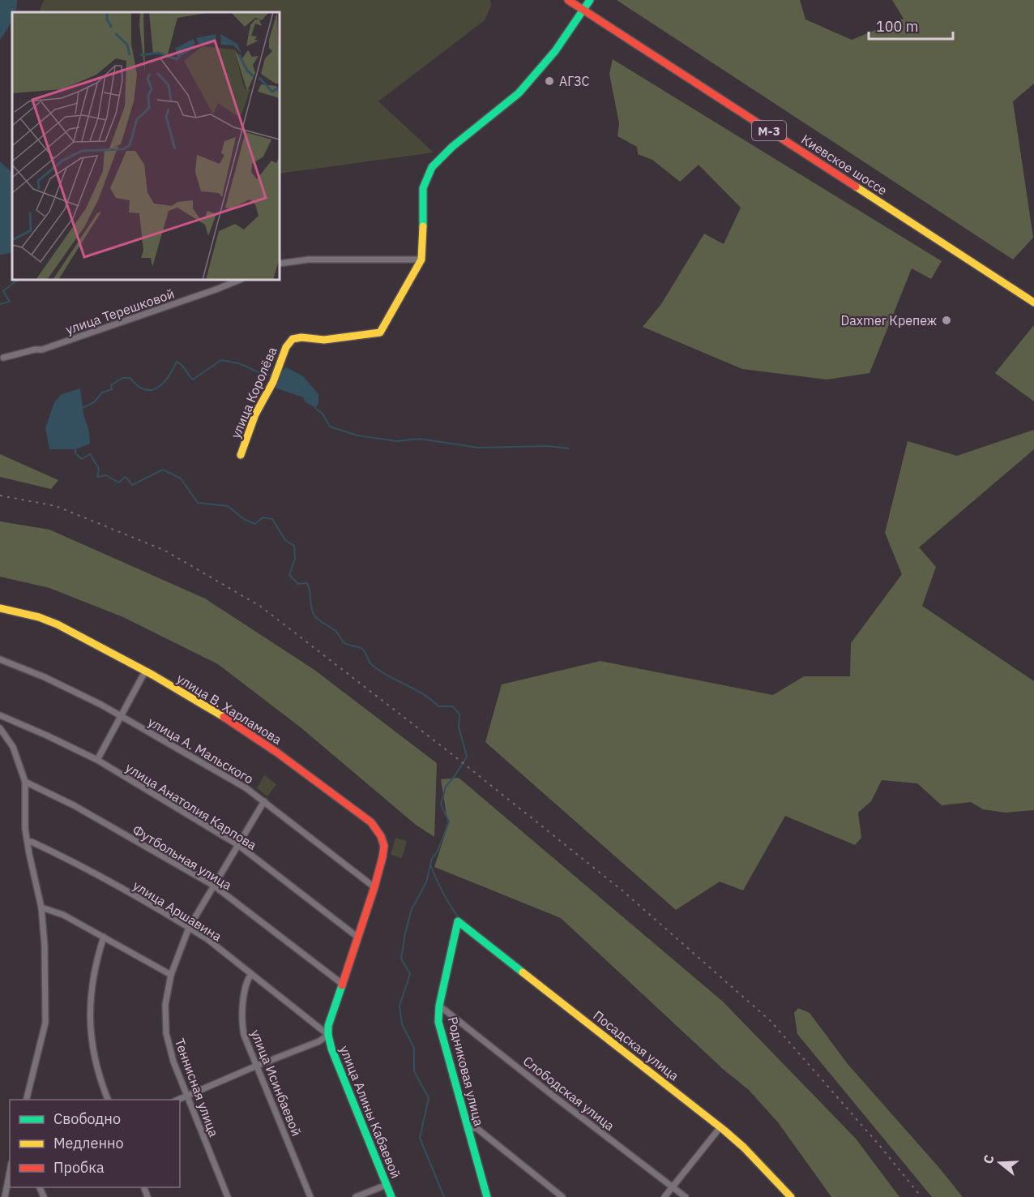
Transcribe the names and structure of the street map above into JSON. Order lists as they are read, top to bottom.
{
  "streets": {
    "main road": [
      "М-3",
      "Киевское шоссе",
      "улица Королёва",
      "улица В. Харламова",
      "Посадская улица",
      "Родниковая улица",
      "улица Алины Кабаевой"
    ],
    "street": [
      "улица Терешковой",
      "улица А. Мальского",
      "улица Анатолия Карпова",
      "Футбольная улица",
      "улица Аршавина",
      "улица Исинбаевой",
      "Теннисная улица",
      "Слободская улица"
    ]
  },
  "crossings": [
    ["улица В. Харламова", "улица А. Мальского"],
    ["улица В. Харламова", "улица Анатолия Карпова"],
    ["улица В. Харламова", "Футбольная улица"],
    ["улица В. Харламова", "улица Аршавина"],
    ["улица В. Харламова", "улица Алины Кабаевой"],
    ["улица А. Мальского", "Теннисная улица"],
    ["улица Анатолия Карпова", "Теннисная улица"],
    ["Футбольная улица", "Теннисная улица"],
    ["улица Аршавина", "улица Исинбаевой"],
    ["улица Аршавина", "Теннисная улица"],
    ["улица Аршавина", "улица Алины Кабаевой"],
    ["Посадская улица", "Родниковая улица"],
    ["Родниковая улица", "Слободская улица"]
  ],
  "places": ["АГЗС", "Daxmer Крепеж"],
  "legend": ["Свободно", "Медленно", "Пробка"],
  "scale_bar": "100 m",
  "north": "left"
}
